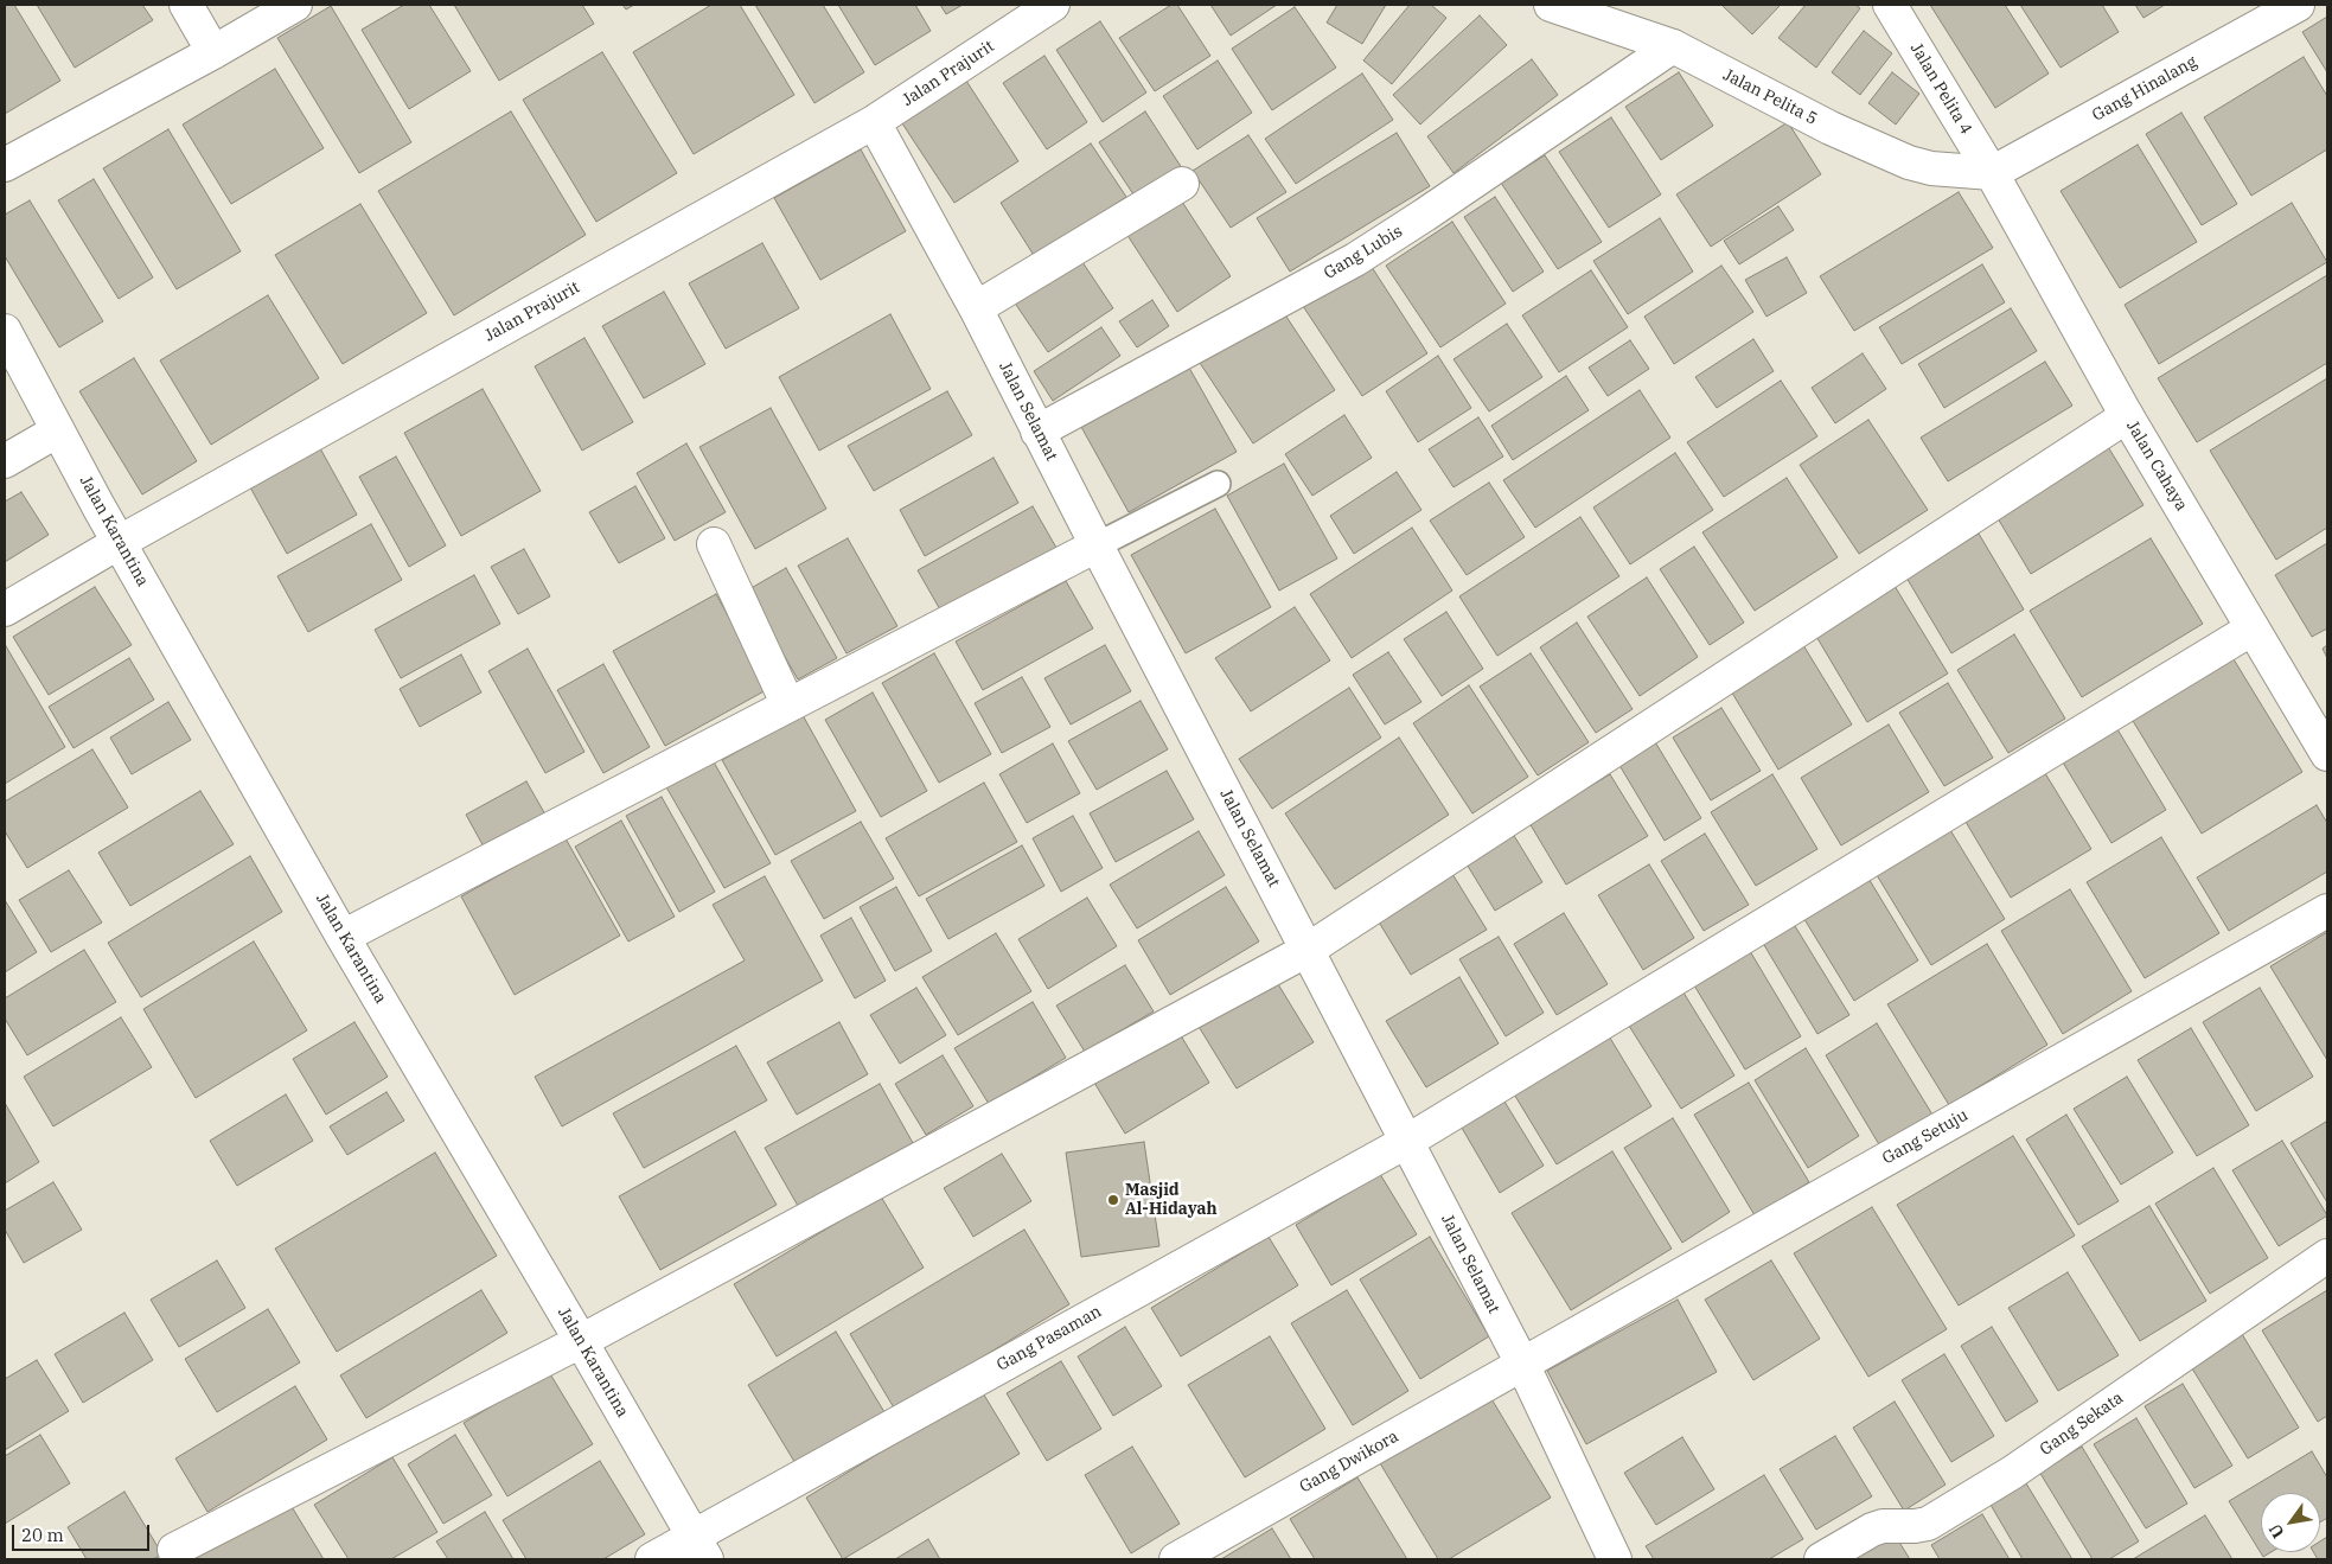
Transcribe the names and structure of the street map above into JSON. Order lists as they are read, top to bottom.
{
  "streets": {
    "street": [
      "Jalan Prajurit",
      "Jalan Pelita 4",
      "Gang Hinalang",
      "Jalan Pelita 5",
      "Gang Lubis",
      "Jalan Selamat",
      "Jalan Cahaya",
      "Jalan Karantina",
      "Gang Setuju",
      "Gang Pasaman",
      "Gang Sekata",
      "Gang Dwikora"
    ]
  },
  "crossings": [
    ["Jalan Prajurit", "Jalan Selamat"],
    ["Jalan Prajurit", "Jalan Karantina"],
    ["Jalan Pelita 4", "Gang Hinalang"],
    ["Jalan Pelita 4", "Jalan Pelita 5"],
    ["Jalan Pelita 4", "Jalan Cahaya"],
    ["Gang Hinalang", "Jalan Pelita 5"],
    ["Gang Hinalang", "Jalan Cahaya"],
    ["Jalan Pelita 5", "Gang Lubis"],
    ["Jalan Pelita 5", "Jalan Cahaya"],
    ["Gang Lubis", "Jalan Selamat"],
    ["Jalan Selamat", "Gang Setuju"],
    ["Jalan Selamat", "Gang Pasaman"],
    ["Jalan Selamat", "Gang Dwikora"],
    ["Jalan Cahaya", "Gang Pasaman"],
    ["Jalan Karantina", "Gang Pasaman"],
    ["Gang Setuju", "Gang Dwikora"]
  ],
  "places": ["Masjid Al-Hidayah"],
  "scale_bar": "20 m",
  "north": "bottom left"
}
